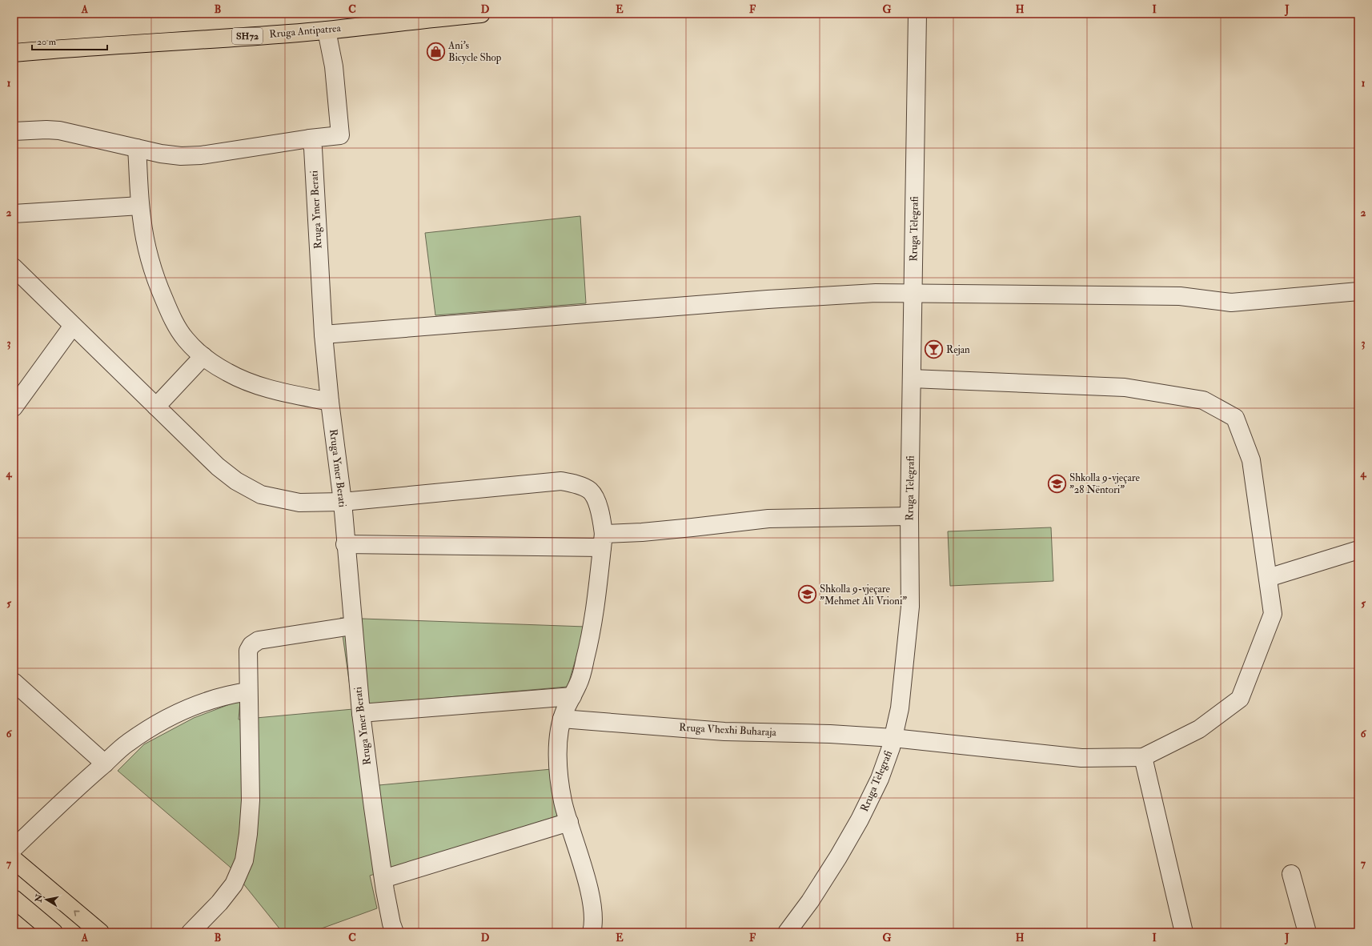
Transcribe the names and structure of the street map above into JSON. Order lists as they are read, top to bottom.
{
  "streets": {
    "main road": ["Rruga Antipatrea", "SH72"],
    "street": ["Rruga Ymer Berati", "Rruga Telegrafi", "Rruga Vhexhi Buharaja"]
  },
  "crossings": [
    ["Rruga Telegrafi", "Rruga Vhexhi Buharaja"]
  ],
  "places": {
    "shop": ["Ani's Bicycle Shop"],
    "bar": ["Rejan"],
    "school or university": ["Shkolla 9-vjeçare \"28 Nëntori\"", "Shkolla 9-vjeçare \"Mehmet Ali Vrioni\""]
  },
  "scale_bar": "20 m",
  "north": "left",
  "grid": {
    "columns": [
      "A",
      "B",
      "C",
      "D",
      "E",
      "F",
      "G",
      "H",
      "I",
      "J"
    ],
    "rows": [
      "1",
      "2",
      "3",
      "4",
      "5",
      "6",
      "7"
    ]
  }
}
